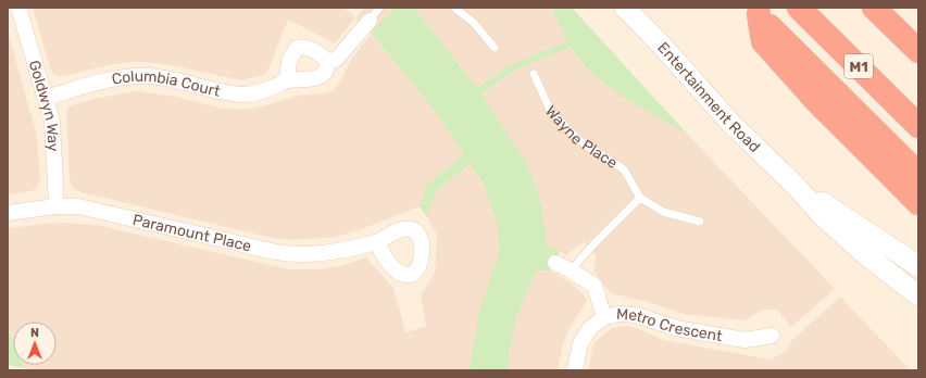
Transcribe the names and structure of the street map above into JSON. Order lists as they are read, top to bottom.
{
  "streets": {
    "highway": ["M1"],
    "street": [
      "Columbia Court",
      "Entertainment Road",
      "Goldwyn Way",
      "Paramount Place",
      "Metro Crescent"
    ],
    "lane": ["Wayne Place"]
  },
  "crossings": [
    ["Columbia Court", "Goldwyn Way"],
    ["Goldwyn Way", "Paramount Place"]
  ],
  "north": "top"
}
